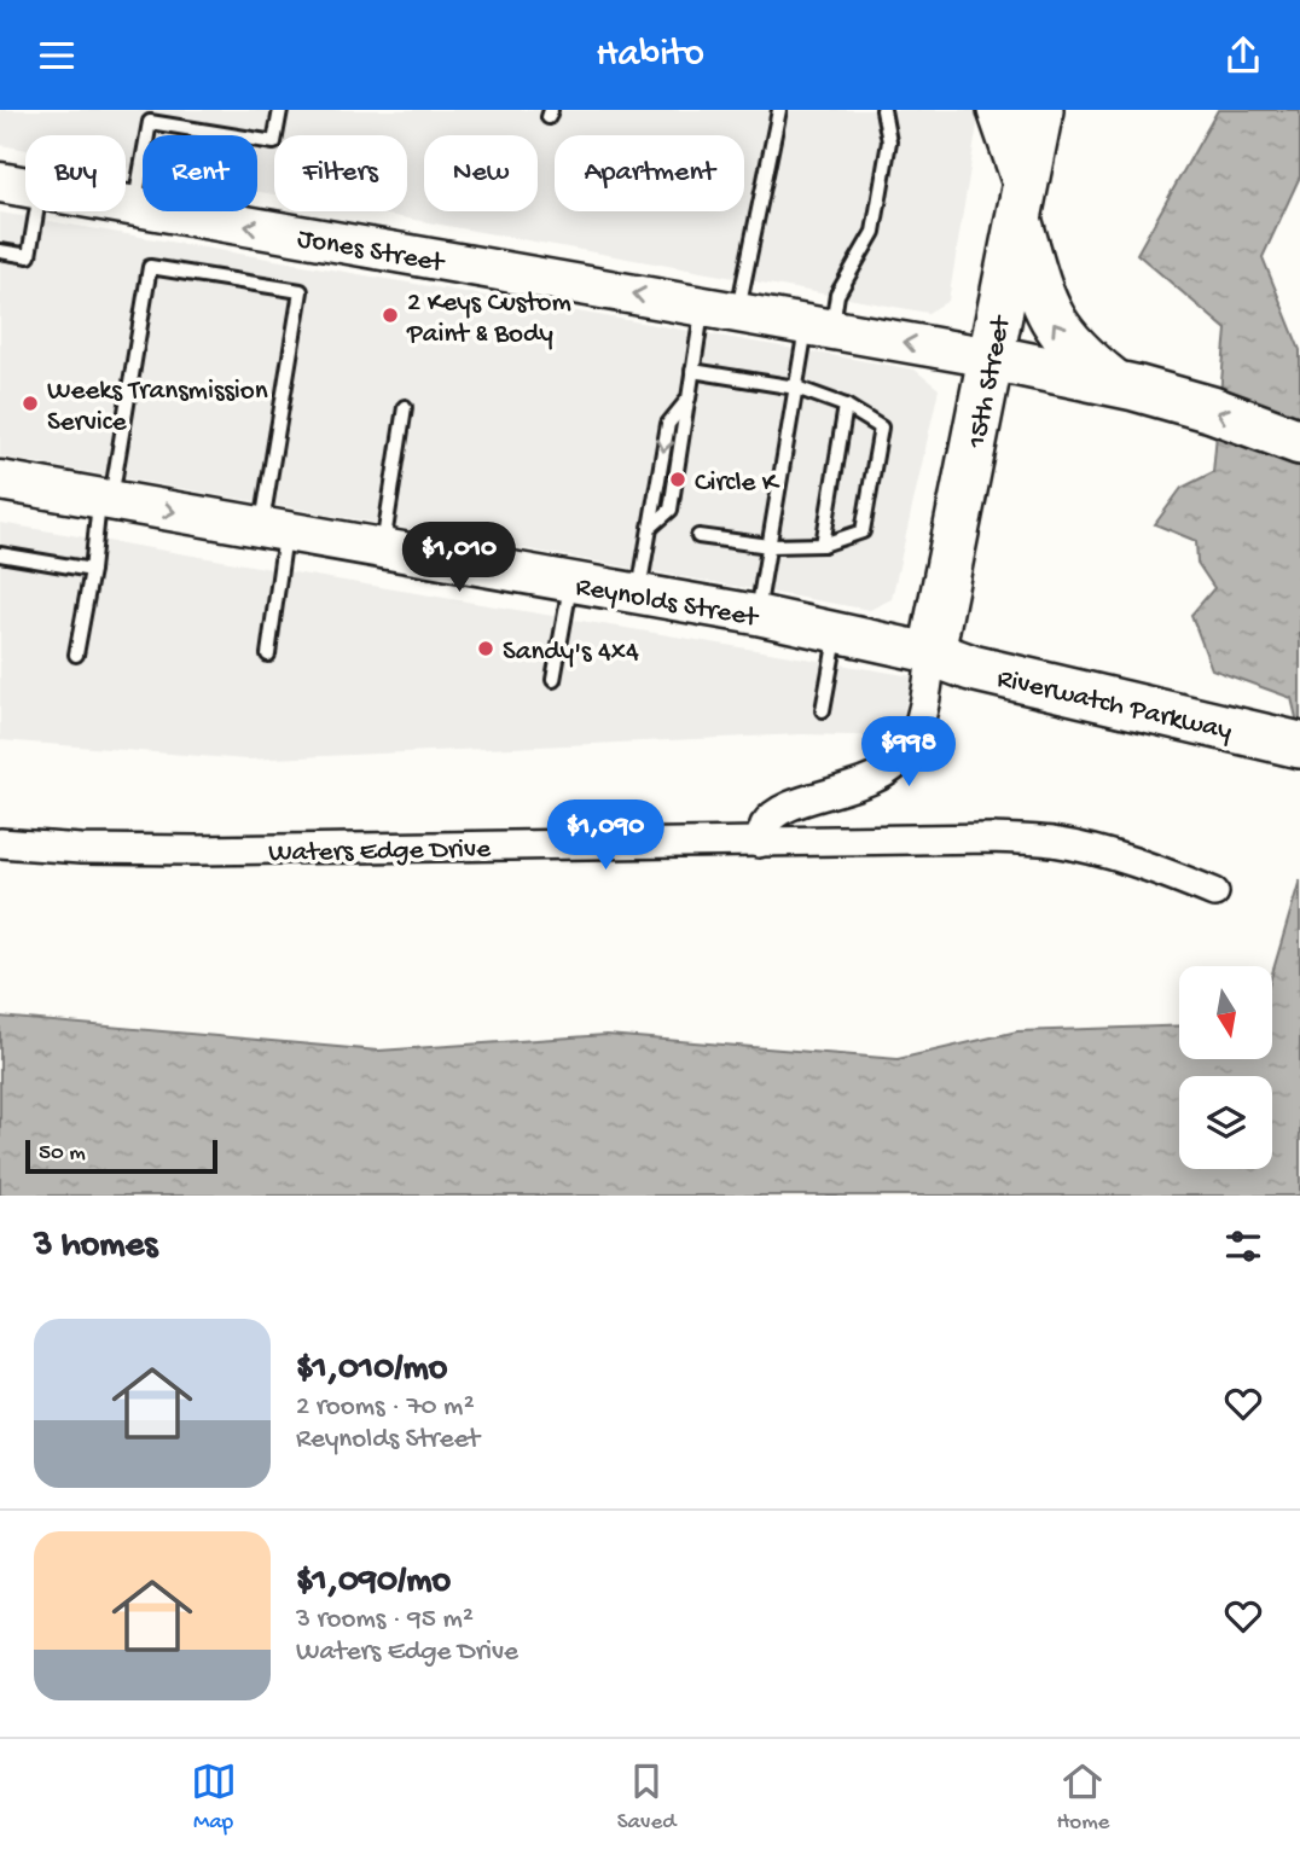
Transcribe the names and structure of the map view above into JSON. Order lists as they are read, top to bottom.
{
  "streets": {
    "main road": [
      "Jones Street",
      "15th Street",
      "Reynolds Street",
      "Riverwatch Parkway"
    ],
    "street": ["Waters Edge Drive"]
  },
  "crossings": [
    ["Jones Street", "15th Street"],
    ["15th Street", "Reynolds Street"],
    ["15th Street", "Riverwatch Parkway"],
    ["Reynolds Street", "Riverwatch Parkway"]
  ],
  "one_way": ["Jones Street"],
  "places": [
    "2 Keys Custom Paint & Body",
    "Weeks Transmission Service",
    "Circle K",
    "Sandy's 4x4"
  ],
  "scale_bar": "50 m",
  "north": "bottom",
  "page": {
    "header": "Habito",
    "chip": [
      "Buy",
      "Rent",
      "Filters",
      "New",
      "Apartment"
    ],
    "price": ["$1,010", "$998", "$1,090"],
    "scale": "50 m",
    "heading": "3 homes",
    "list": [
      {
        "name": "$1,010/mo",
        "note": "2 rooms · 70 m² · Reynolds Street"
      },
      {
        "name": "$1,090/mo",
        "note": "3 rooms · 95 m² · Waters Edge Drive"
      }
    ],
    "tabs": ["Map", "Saved", "Home"]
  }
}
